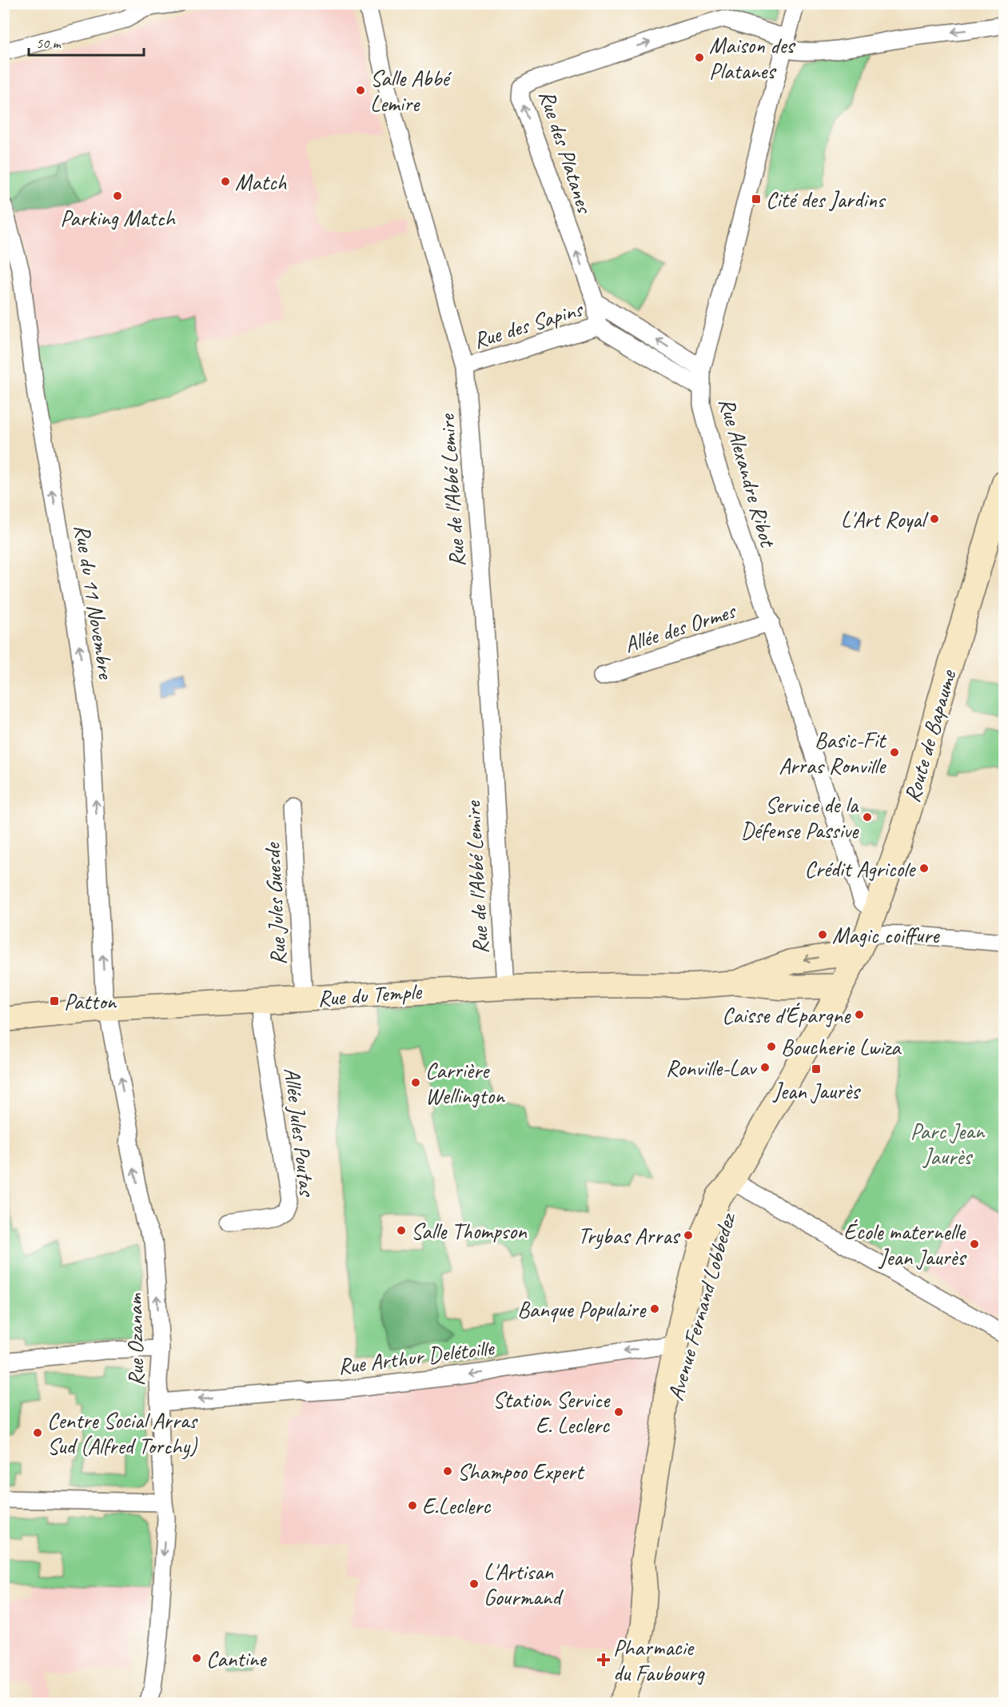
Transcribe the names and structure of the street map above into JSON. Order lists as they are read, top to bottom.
{
  "streets": {
    "main road": ["Route de Bapaume", "Rue du Temple", "Avenue Fernand Lobbedez"],
    "street": [
      "Rue des Platanes",
      "Rue des Sapins",
      "Rue Alexandre Ribot",
      "Rue de l'Abbé Lemire",
      "Rue du 11 Novembre",
      "Allée des Ormes",
      "Rue Jules Guesde",
      "Allée Jules Poutas",
      "Rue Ozanam",
      "Rue Arthur Delétoille"
    ]
  },
  "crossings": [
    ["Rue des Platanes", "Rue des Sapins"],
    ["Rue des Platanes", "Rue Alexandre Ribot"],
    ["Rue des Sapins", "Rue Alexandre Ribot"],
    ["Rue des Sapins", "Rue de l'Abbé Lemire"],
    ["Rue Alexandre Ribot", "Allée des Ormes"],
    ["Rue Alexandre Ribot", "Route de Bapaume"],
    ["Rue de l'Abbé Lemire", "Rue du Temple"],
    ["Rue du 11 Novembre", "Rue du Temple"],
    ["Rue du 11 Novembre", "Rue Ozanam"],
    ["Route de Bapaume", "Rue du Temple"],
    ["Route de Bapaume", "Avenue Fernand Lobbedez"],
    ["Rue Jules Guesde", "Rue du Temple"],
    ["Rue du Temple", "Allée Jules Poutas"],
    ["Rue du Temple", "Avenue Fernand Lobbedez"],
    ["Rue du Temple", "Rue Ozanam"],
    ["Avenue Fernand Lobbedez", "Rue Arthur Delétoille"],
    ["Rue Ozanam", "Rue Arthur Delétoille"]
  ],
  "one_way": ["Rue du 11 Novembre", "Rue Arthur Delétoille"],
  "parks": ["Parc Jean Jaurès"],
  "places": {
    "other": [
      "Maison des Platanes",
      "Salle Abbé Lemire",
      "Match",
      "Parking Match",
      "L'Art Royal",
      "Basic-Fit Arras Ronville",
      "Service de la Défense Passive",
      "Crédit Agricole",
      "Magic coiffure",
      "Caisse d'Épargne",
      "Boucherie Lwiza",
      "Ronville-Lav",
      "Carrière Wellington",
      "Salle Thompson",
      "Trybas Arras",
      "École maternelle Jean Jaurès",
      "Banque Populaire",
      "Station Service E. Leclerc",
      "Centre Social Arras Sud (Alfred Torchy)",
      "Shampoo Expert",
      "E.Leclerc",
      "L'Artisan Gourmand",
      "Cantine"
    ],
    "transit": ["Cité des Jardins", "Patton", "Jean Jaurès"],
    "health": ["Pharmacie du Faubourg"]
  },
  "scale_bar": "50 m"
}
